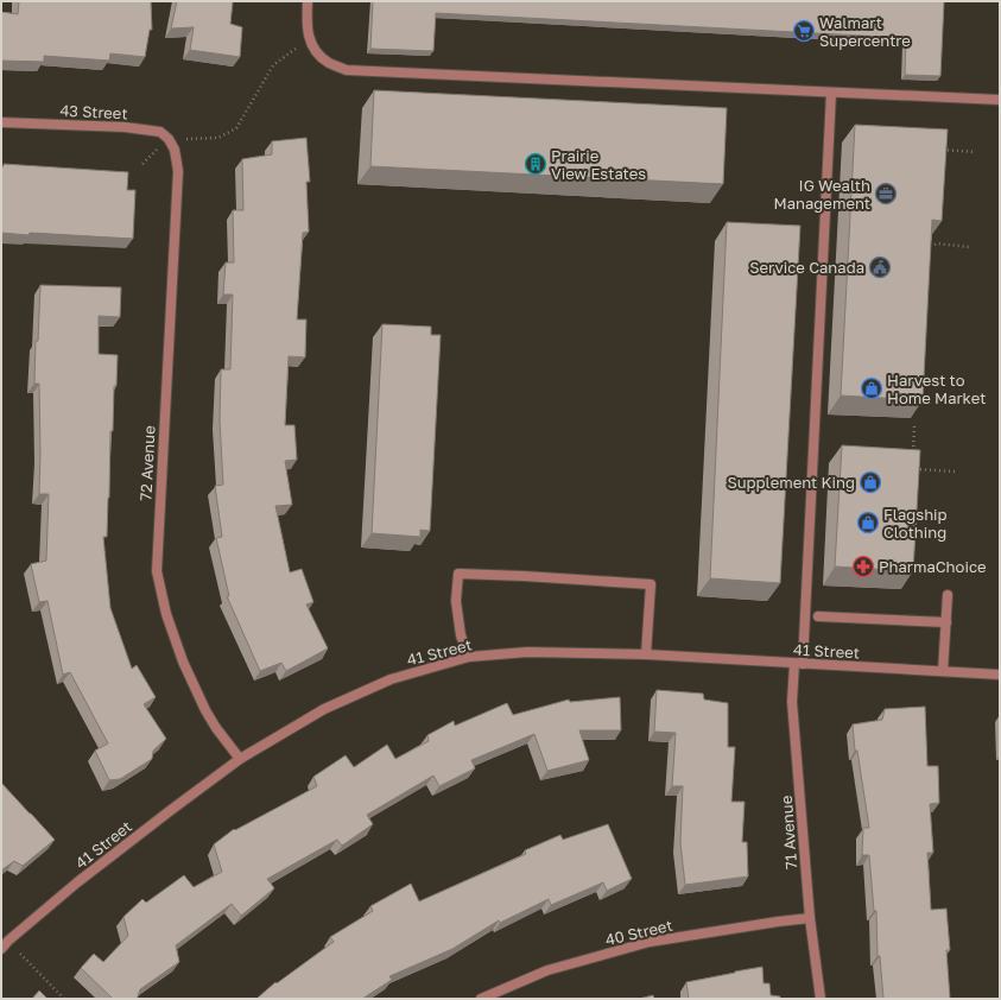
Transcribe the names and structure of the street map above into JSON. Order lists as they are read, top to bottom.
{
  "streets": {
    "street": [
      "43 Street",
      "72 Avenue",
      "41 Street",
      "71 Avenue",
      "40 Street"
    ]
  },
  "crossings": [
    ["43 Street", "72 Avenue"],
    ["72 Avenue", "41 Street"],
    ["41 Street", "71 Avenue"],
    ["71 Avenue", "40 Street"]
  ],
  "places": {
    "supermarket": ["Walmart Supercentre"],
    "building": ["Prairie View Estates"],
    "office": ["IG Wealth Management"],
    "public building": ["Service Canada"],
    "shop": ["Harvest to Home Market", "Supplement King", "Flagship Clothing"],
    "pharmacy": ["PharmaChoice"]
  }
}
